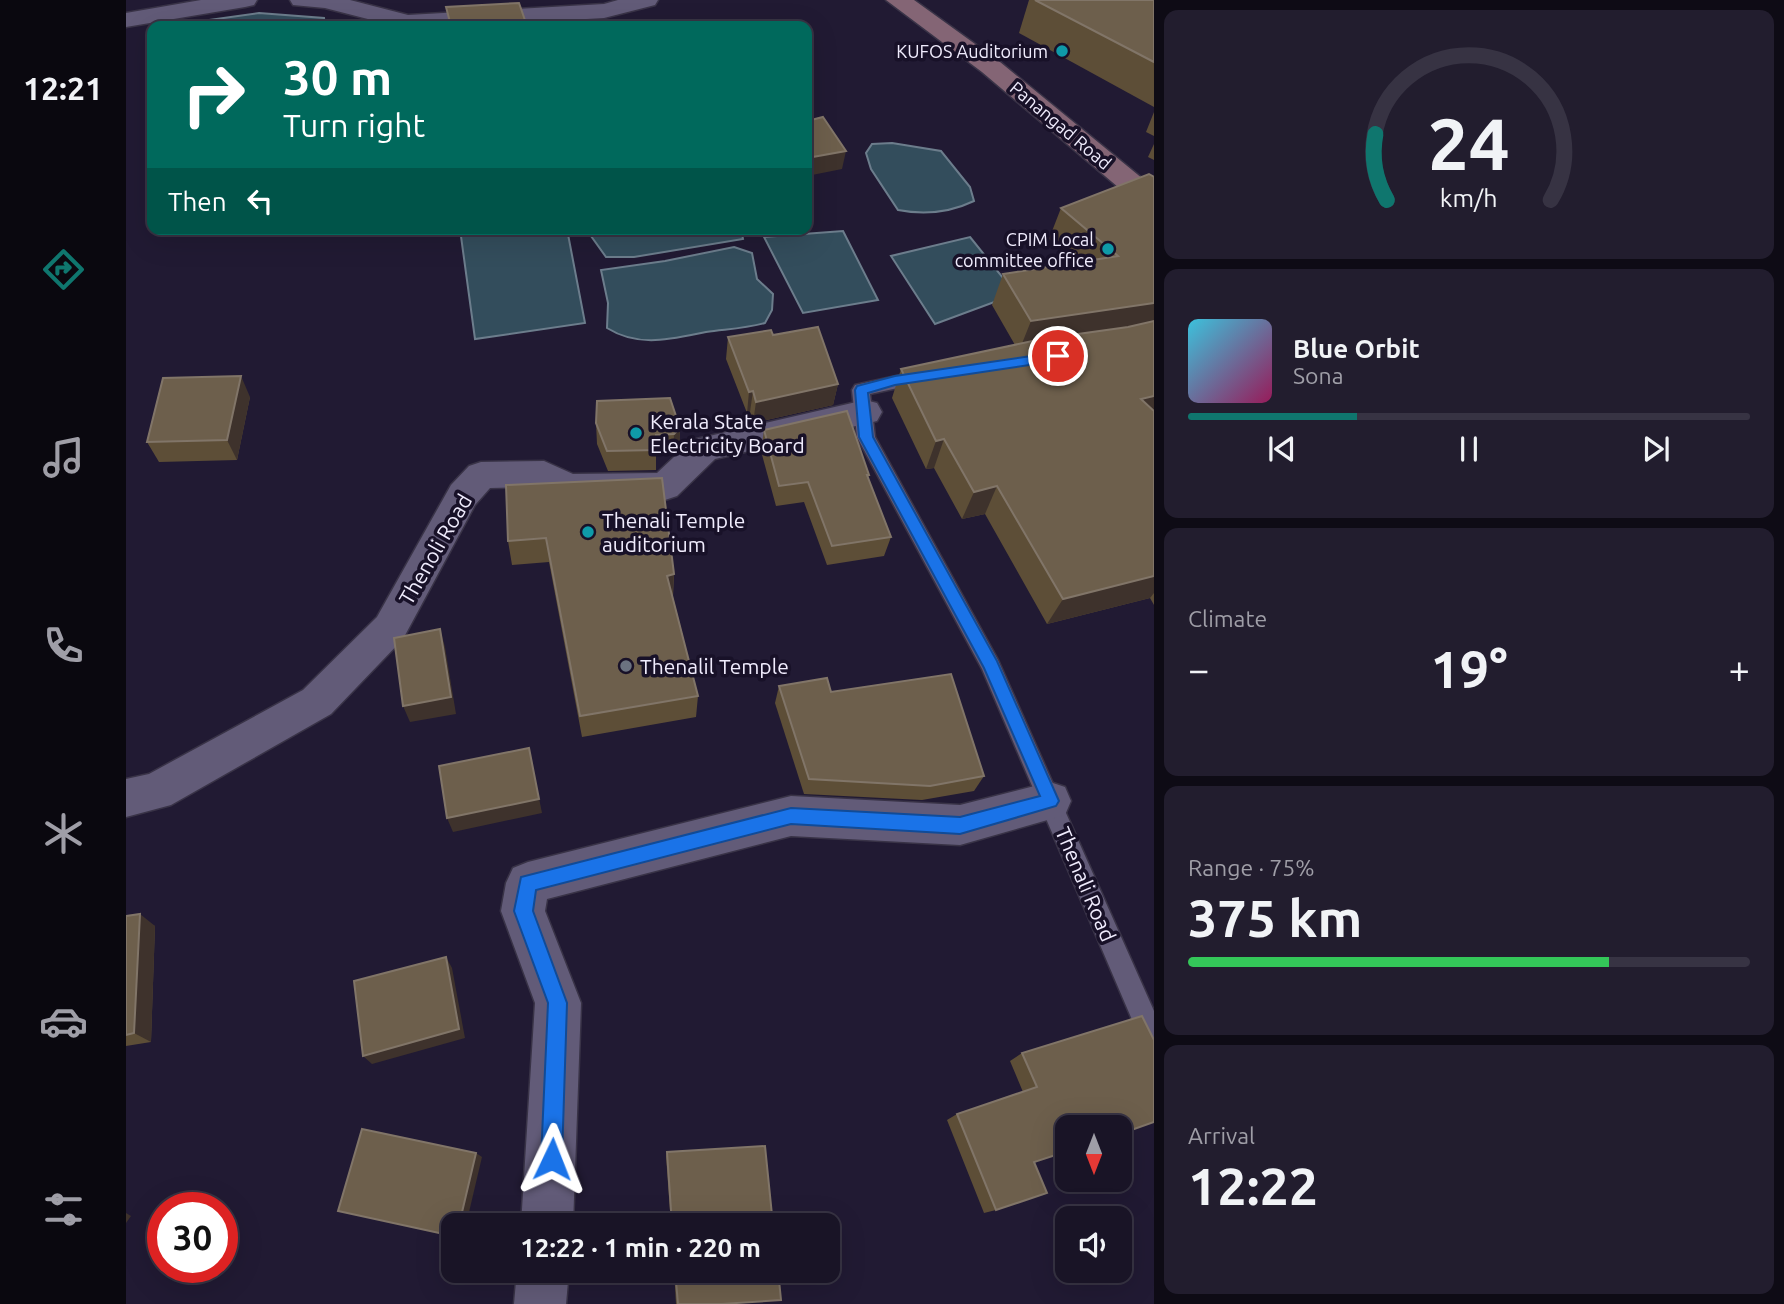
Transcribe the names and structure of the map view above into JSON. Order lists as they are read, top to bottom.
{
  "streets": {
    "main road": ["Panangad Road"],
    "street": ["Thenoli Road"],
    "lane": ["Thenali Road"]
  },
  "crossings": [
    ["Thenoli Road", "Thenali Road"]
  ],
  "places": [
    "KUFOS Auditorium",
    "CPIM Local committee office",
    "Kerala State Electricity Board",
    "Thenali Temple auditorium",
    "Thenalil Temple"
  ],
  "north": "bottom",
  "page": {
    "tabs": "12:21",
    "turn": ["30 m", "Turn right"],
    "then": "Then",
    "song": ["Blue Orbit", "Sona"],
    "tile": [
      "Climate",
      ["Range · 75%", "375 km"],
      ["Arrival", "12:22"]
    ],
    "heat": ["−", "19°", "+"],
    "limit": "30",
    "trip": "12:22 · 1 min · 220 m",
    "gauge": ["24", "km/h"]
  }
}
